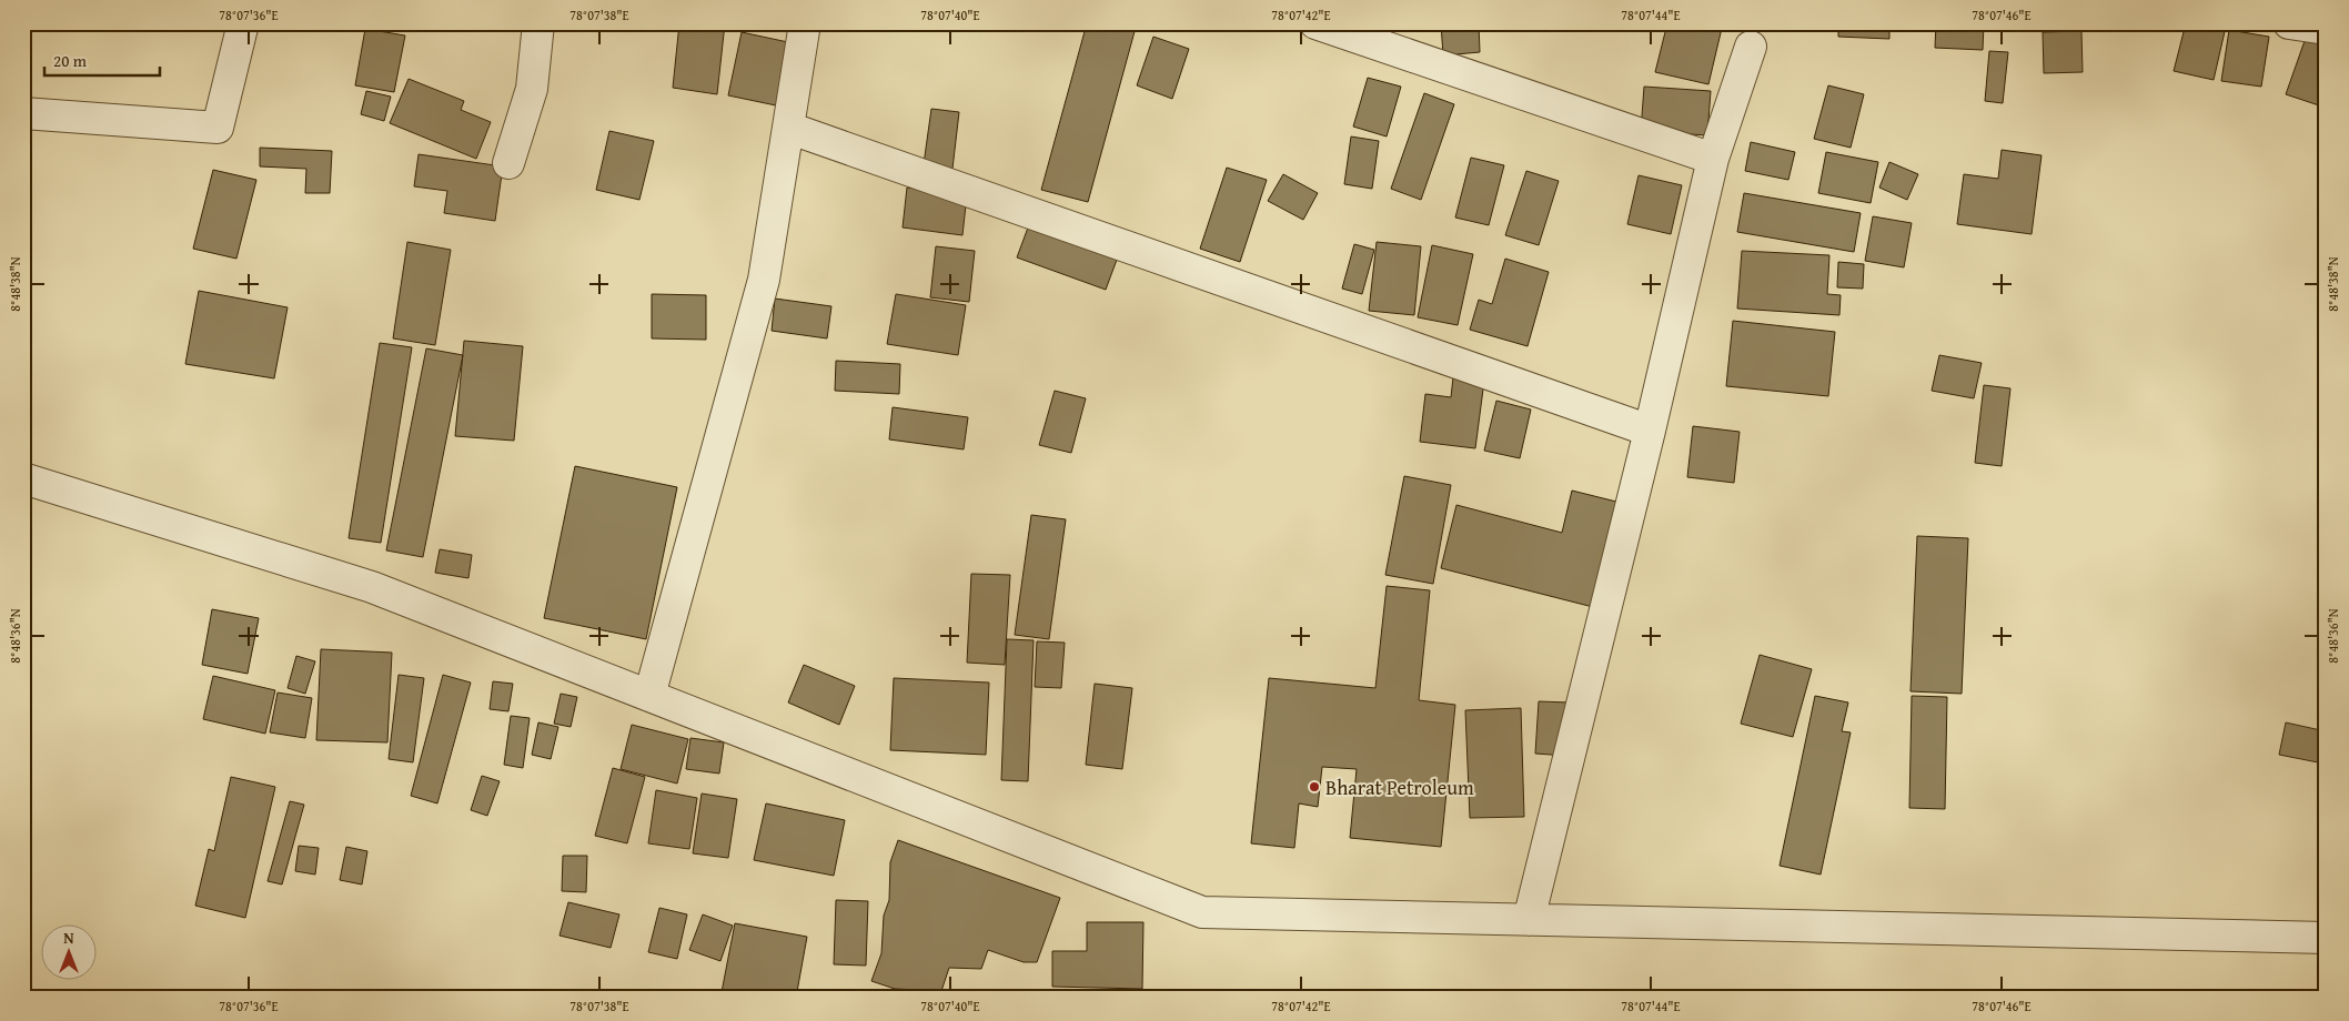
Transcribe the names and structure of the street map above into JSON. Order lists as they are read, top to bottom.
{
  "places": ["Bharat Petroleum"],
  "scale_bar": "20 m",
  "north": "top",
  "coordinates": [
    "78°07'36\"E",
    "78°07'38\"E",
    "78°07'40\"E",
    "78°07'42\"E",
    "78°07'44\"E",
    "78°07'46\"E",
    "8°48'38\"N",
    "8°48'36\"N"
  ]
}
